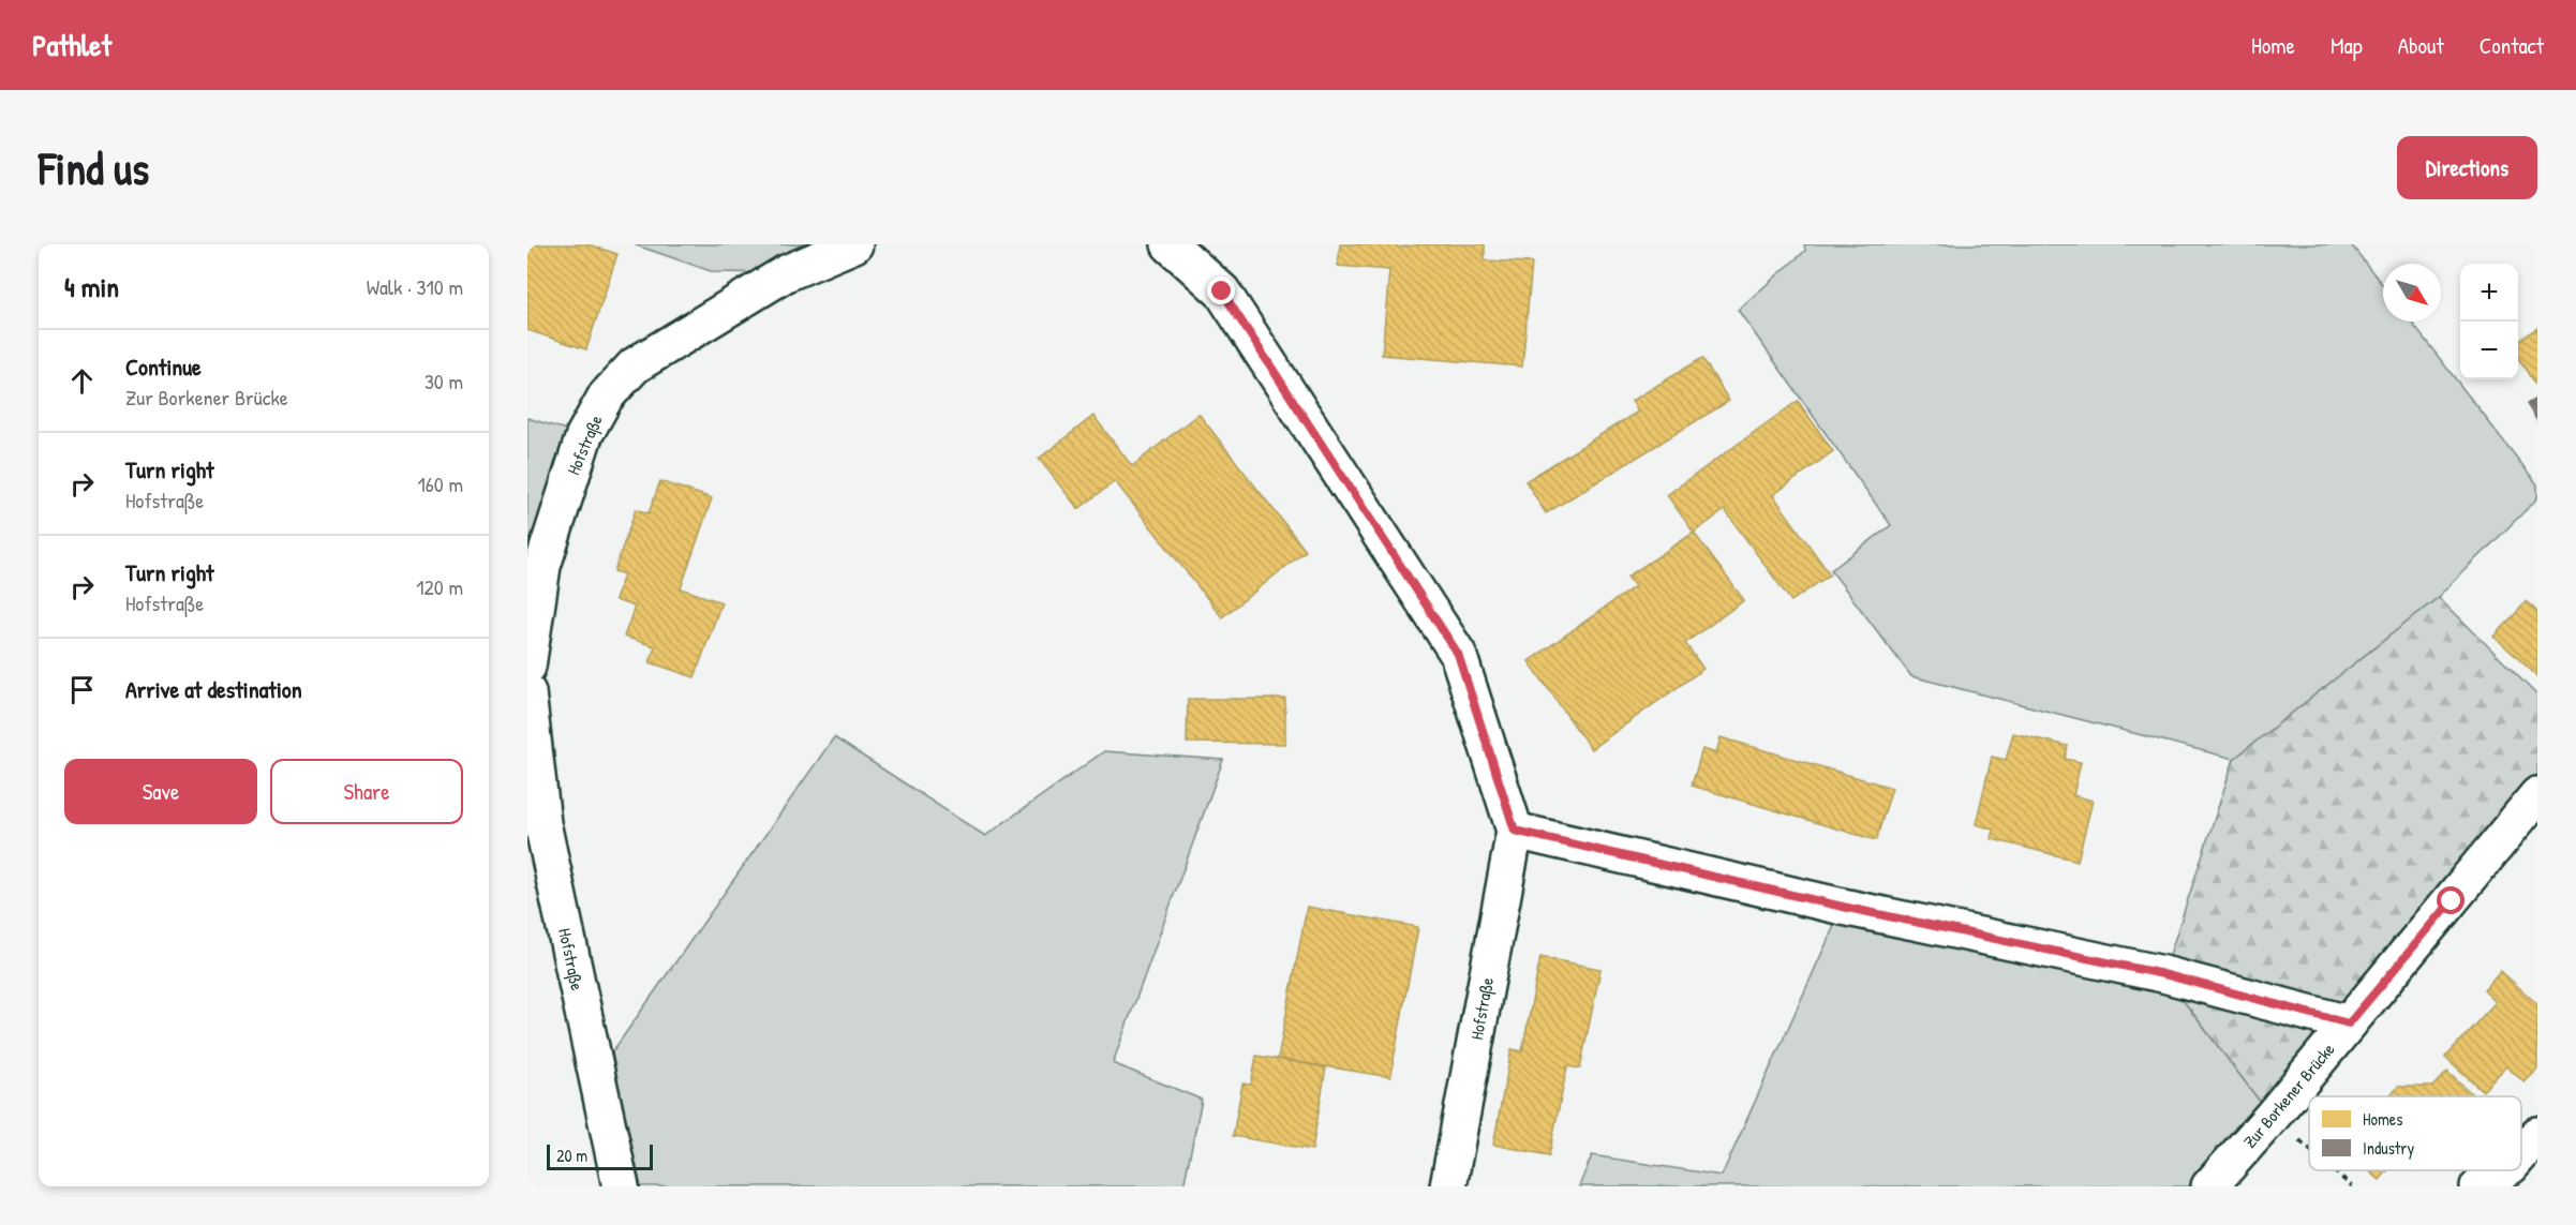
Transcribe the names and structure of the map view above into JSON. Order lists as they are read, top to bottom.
{
  "streets": {
    "street": ["Hofstraße", "Zur Borkener Brücke"]
  },
  "legend": ["Homes", "Industry"],
  "scale_bar": "20 m",
  "north": "bottom right",
  "page": {
    "header": "Pathlet",
    "nav": [
      "Home",
      "Map",
      "About",
      "Contact"
    ],
    "buttons": [
      "Directions",
      ["Save", "Share"]
    ],
    "title": "Find us",
    "heading": ["4 min", "Walk · 310 m"],
    "map_buttons": ["+", "−"],
    "list": [
      ["Continue", "Zur Borkener Brücke", "30 m"],
      ["Turn right", "Hofstraße", "160 m"],
      ["Turn right", "Hofstraße", "120 m"],
      "Arrive at destination"
    ],
    "scale": "20 m"
  }
}
